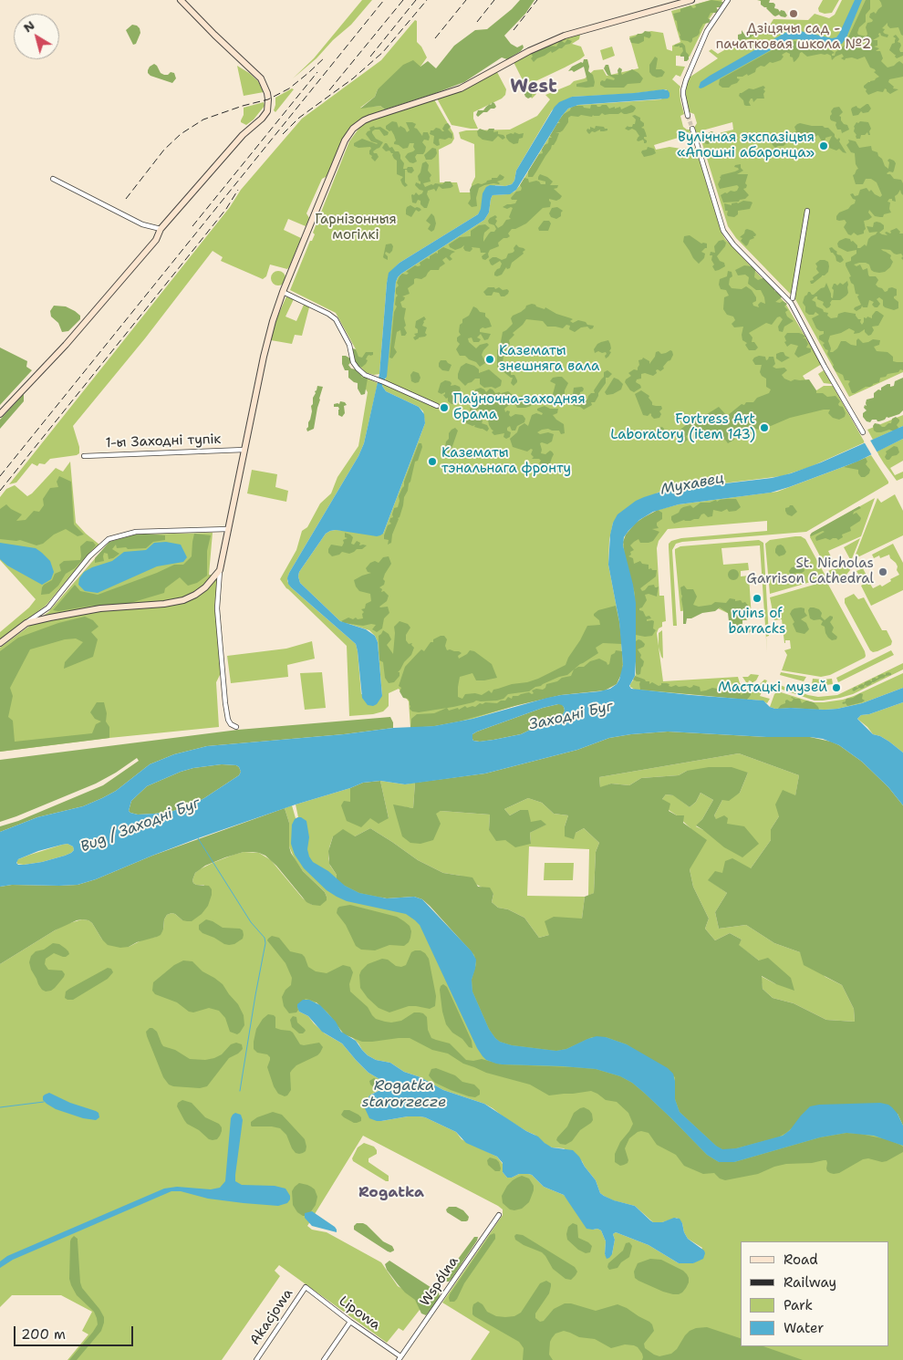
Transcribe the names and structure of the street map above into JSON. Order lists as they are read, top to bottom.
{
  "streets": {
    "street": [
      "1-ы Заходні тупік",
      "Wspólna",
      "Lipowa",
      "Akacjowa"
    ]
  },
  "crossings": [
    ["Wspólna", "Lipowa"],
    ["Lipowa", "Akacjowa"]
  ],
  "districts": ["West", "Rogatka"],
  "water": [
    "Мухавец",
    "Заходні Буг",
    "Bug / Заходні Буг",
    "Rogatka starorzecze"
  ],
  "parks": ["Гарнізонныя могілкі"],
  "places": [
    "Дзіцячы сад - пачатковая школа №2",
    "Вулічная экспазіцыя «Апошні абаронца»",
    "Казематы знешняга вала",
    "Паўночна-заходняя брама",
    "Fortress Art Laboratory (item 143)",
    "Казематы тэнальнага фронту",
    "St. Nicholas Garrison Cathedral",
    "ruins of barracks",
    "Мастацкі музей"
  ],
  "legend": [
    "Road",
    "Railway",
    "Park",
    "Water"
  ],
  "scale_bar": "200 m",
  "north": "top left"
}
